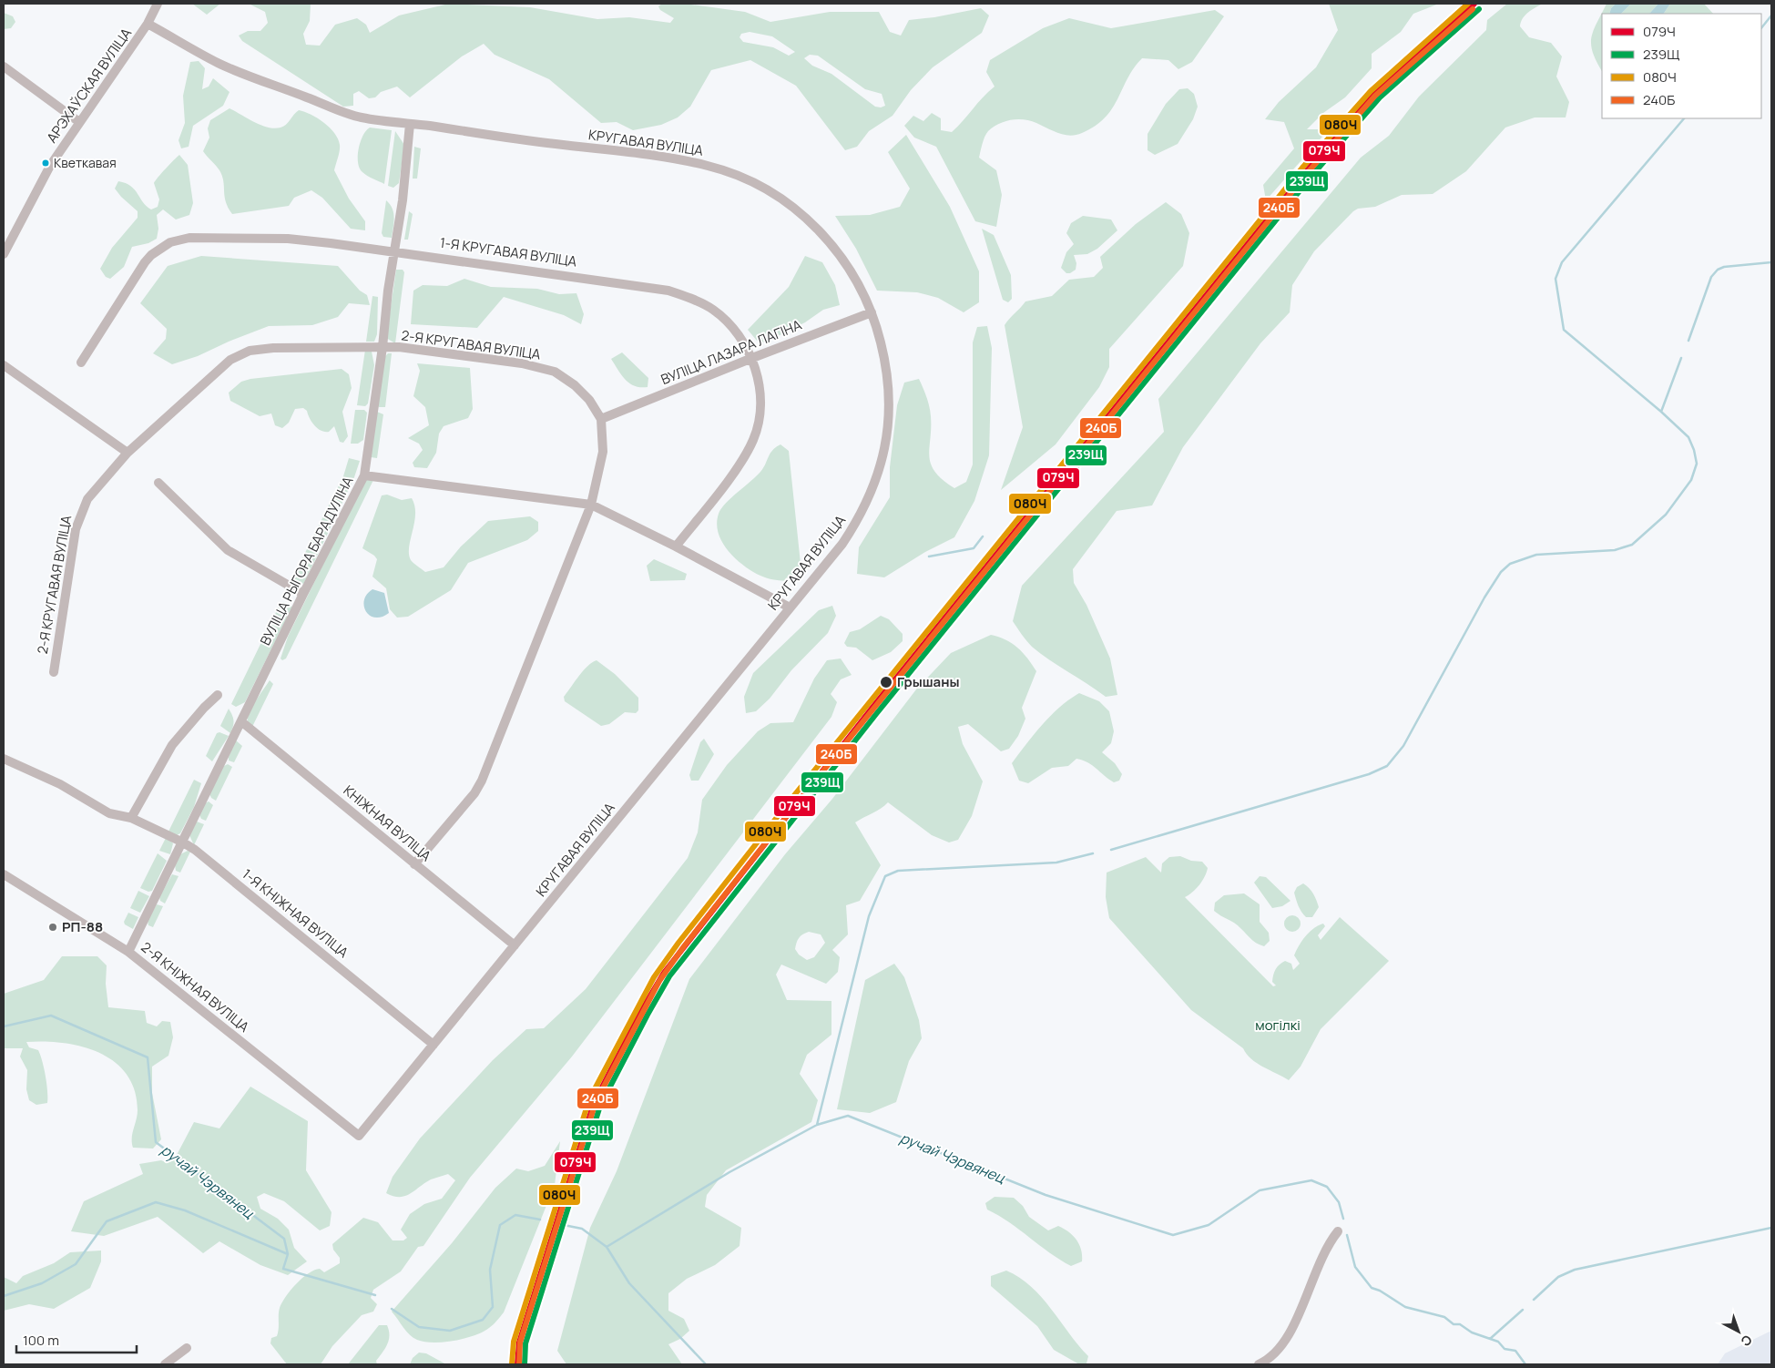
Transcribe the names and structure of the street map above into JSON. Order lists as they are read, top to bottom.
{
  "streets": {
    "street": [
      "АРЭХАЎСКАЯ ВУЛІЦА",
      "КРУГАВАЯ ВУЛІЦА",
      "1-Я КРУГАВАЯ ВУЛІЦА",
      "2-Я КРУГАВАЯ ВУЛІЦА",
      "ВУЛІЦА ЛАЗАРА ЛАГІНА",
      "ВУЛІЦА РЫГОРА БАРАДУЛІНА",
      "КНІЖНАЯ ВУЛІЦА",
      "1-Я КНІЖНАЯ ВУЛІЦА",
      "2-Я КНІЖНАЯ ВУЛІЦА"
    ]
  },
  "crossings": [
    ["АРЭХАЎСКАЯ ВУЛІЦА", "КРУГАВАЯ ВУЛІЦА"],
    ["КРУГАВАЯ ВУЛІЦА", "ВУЛІЦА ЛАЗАРА ЛАГІНА"],
    ["КРУГАВАЯ ВУЛІЦА", "ВУЛІЦА РЫГОРА БАРАДУЛІНА"],
    ["КРУГАВАЯ ВУЛІЦА", "КНІЖНАЯ ВУЛІЦА"],
    ["КРУГАВАЯ ВУЛІЦА", "1-Я КНІЖНАЯ ВУЛІЦА"],
    ["КРУГАВАЯ ВУЛІЦА", "2-Я КНІЖНАЯ ВУЛІЦА"],
    ["1-Я КРУГАВАЯ ВУЛІЦА", "ВУЛІЦА ЛАЗАРА ЛАГІНА"],
    ["1-Я КРУГАВАЯ ВУЛІЦА", "ВУЛІЦА РЫГОРА БАРАДУЛІНА"],
    ["2-Я КРУГАВАЯ ВУЛІЦА", "ВУЛІЦА ЛАЗАРА ЛАГІНА"],
    ["2-Я КРУГАВАЯ ВУЛІЦА", "ВУЛІЦА РЫГОРА БАРАДУЛІНА"],
    ["2-Я КРУГАВАЯ ВУЛІЦА", "КНІЖНАЯ ВУЛІЦА"],
    ["ВУЛІЦА РЫГОРА БАРАДУЛІНА", "КНІЖНАЯ ВУЛІЦА"],
    ["ВУЛІЦА РЫГОРА БАРАДУЛІНА", "1-Я КНІЖНАЯ ВУЛІЦА"],
    ["ВУЛІЦА РЫГОРА БАРАДУЛІНА", "2-Я КНІЖНАЯ ВУЛІЦА"]
  ],
  "water": ["ручай Чэрвянец"],
  "parks": ["могілкі"],
  "places": ["Кветкавая", "Грышаны", "РП-88"],
  "lines": [
    "transit line 079Ч",
    "transit line 080Ч",
    "transit line 239Щ",
    "transit line 240Б"
  ],
  "legend": [
    "079Ч",
    "239Щ",
    "080Ч",
    "240Б"
  ],
  "scale_bar": "100 m",
  "north": "bottom right"
}
